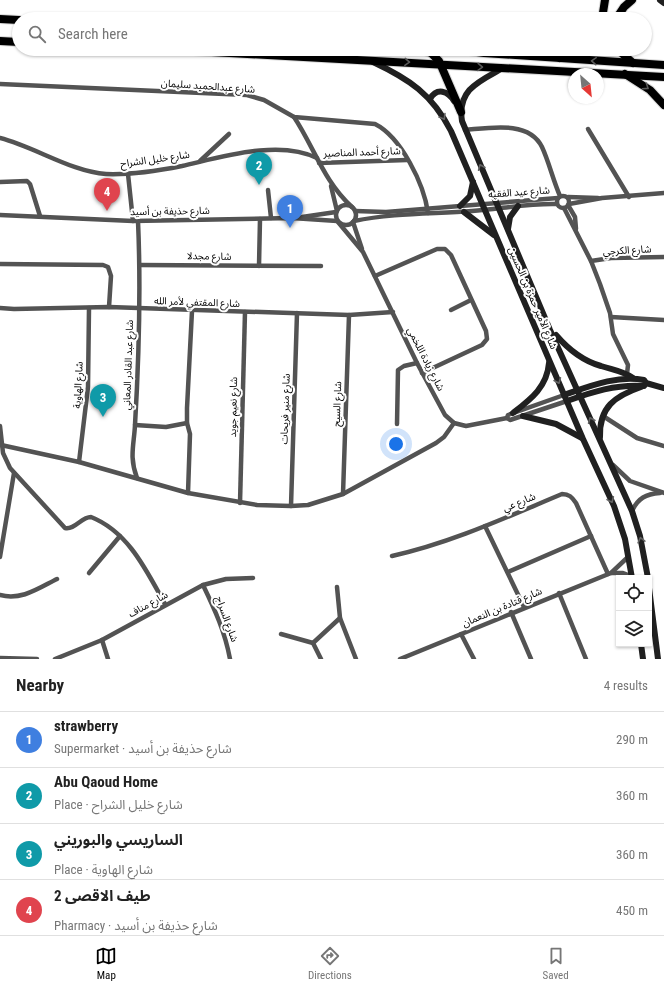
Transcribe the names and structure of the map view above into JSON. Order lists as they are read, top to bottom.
{
  "streets": {
    "main road": ["شارع الأمير حمزة بن الحسين"],
    "street": [
      "شارع عبدالحميد سليمان",
      "شارع أحمد المناصير",
      "شارع خليل الشراح",
      "شارع عيد الفقيه",
      "شارع حذيفة بن أسيد",
      "شارع الكرجي",
      "شارع مجدلا",
      "شارع المقتفي لأمر الله",
      "شارع زيادة اللخمي",
      "شارع عبد القادر المعاني",
      "شارع الهاوية",
      "شارع السيح",
      "شارع نعيم جويد",
      "شارع منير فريحات",
      "شارع عي",
      "شارع مناف",
      "شارع قتادة بن النعمان",
      "شارع السراج"
    ]
  },
  "crossings": [
    ["شارع عبدالحميد سليمان", "شارع أحمد المناصير"],
    ["شارع عبدالحميد سليمان", "شارع عيد الفقيه"],
    ["شارع أحمد المناصير", "شارع خليل الشراح"],
    ["شارع عيد الفقيه", "شارع الأمير حمزة بن الحسين"],
    ["شارع حذيفة بن أسيد", "شارع زيادة اللخمي"],
    ["شارع مجدلا", "شارع عبد القادر المعاني"],
    ["شارع الأمير حمزة بن الحسين", "شارع قتادة بن النعمان"],
    ["شارع المقتفي لأمر الله", "شارع زيادة اللخمي"],
    ["شارع المقتفي لأمر الله", "شارع عبد القادر المعاني"],
    ["شارع المقتفي لأمر الله", "شارع الهاوية"],
    ["شارع المقتفي لأمر الله", "شارع السيح"],
    ["شارع المقتفي لأمر الله", "شارع نعيم جويد"],
    ["شارع المقتفي لأمر الله", "شارع منير فريحات"],
    ["شارع عي", "شارع قتادة بن النعمان"],
    ["شارع مناف", "شارع السراج"]
  ],
  "north": "bottom right",
  "page": {
    "search": "Search here",
    "pins": [
      "2",
      "4",
      "1",
      "3"
    ],
    "heading": ["Nearby", "4 results"],
    "list": [
      {
        "mark": "1",
        "name": "strawberry",
        "note": "Supermarket · شارع حذيفة بن أسيد",
        "value": "290 m"
      },
      {
        "mark": "2",
        "name": "Abu Qaoud Home",
        "note": "Place · شارع خليل الشراح",
        "value": "360 m"
      },
      {
        "mark": "3",
        "name": "الساريسي والبوريني",
        "note": "Place · شارع الهاوية",
        "value": "360 m"
      },
      {
        "mark": "4",
        "name": "طيف الاقصى 2",
        "note": "Pharmacy · شارع حذيفة بن أسيد",
        "value": "450 m"
      }
    ],
    "nav": ["Map", "Directions", "Saved"]
  }
}
